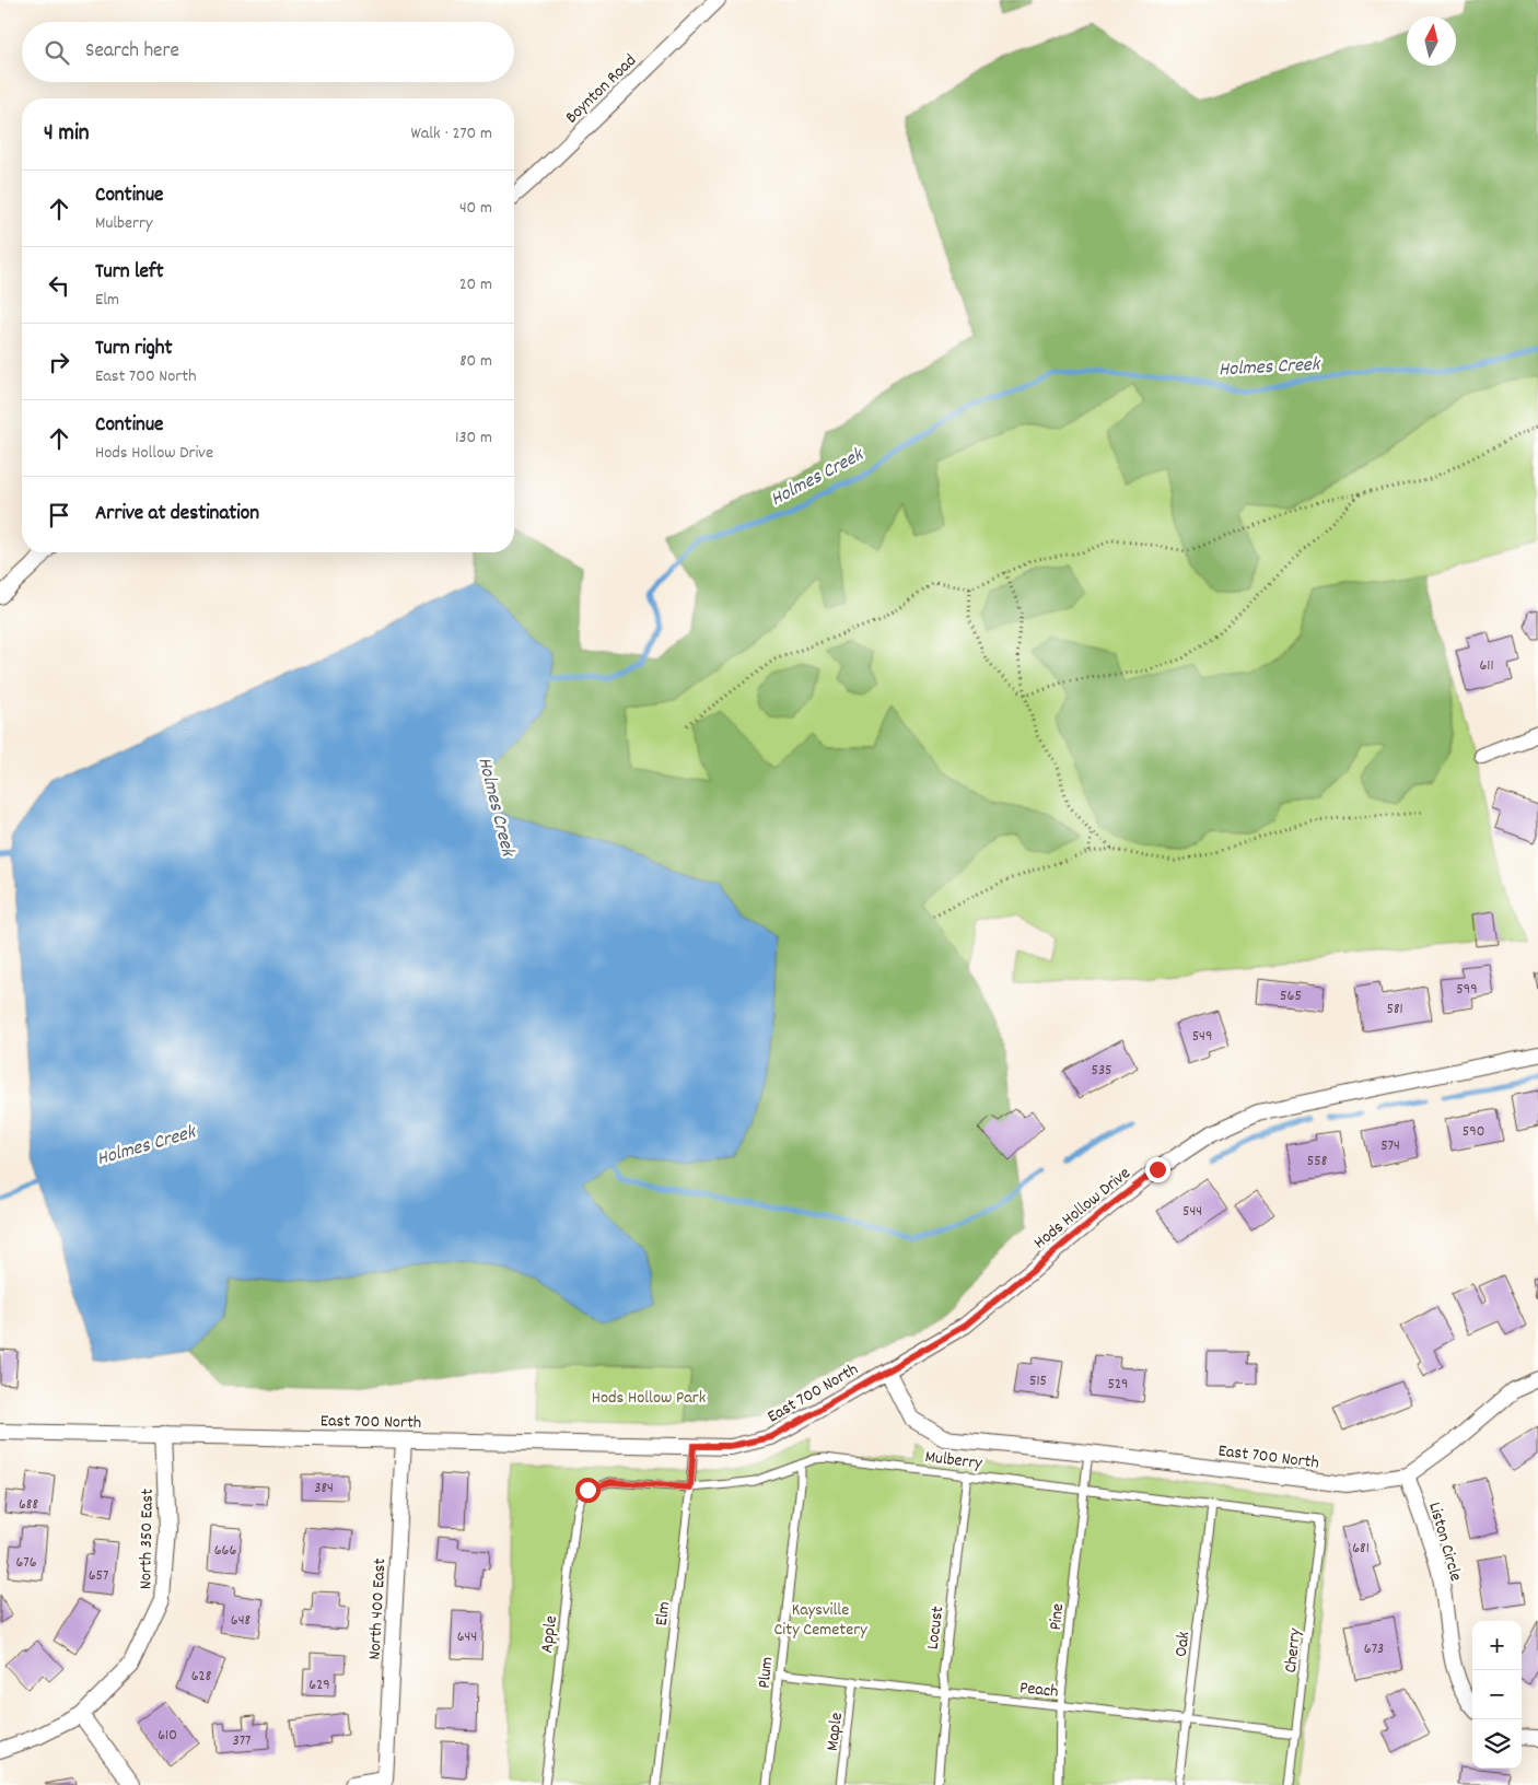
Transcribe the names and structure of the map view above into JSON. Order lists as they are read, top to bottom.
{
  "streets": {
    "street": [
      "Boynton Road",
      "Hods Hollow Drive",
      "East 700 North",
      "North 350 East",
      "Liston Circle",
      "North 400 East"
    ],
    "lane": [
      "Mulberry",
      "Elm",
      "Pine",
      "Locust",
      "Apple",
      "Oak",
      "Cherry",
      "Plum",
      "Peach",
      "Maple"
    ]
  },
  "crossings": [
    ["Hods Hollow Drive", "East 700 North"],
    ["East 700 North", "North 350 East"],
    ["East 700 North", "Liston Circle"],
    ["East 700 North", "North 400 East"],
    ["East 700 North", "Elm"],
    ["East 700 North", "Pine"],
    ["Mulberry", "Elm"],
    ["Mulberry", "Pine"],
    ["Mulberry", "Locust"],
    ["Mulberry", "Apple"],
    ["Mulberry", "Oak"],
    ["Mulberry", "Cherry"],
    ["Mulberry", "Plum"],
    ["Pine", "Peach"],
    ["Locust", "Peach"],
    ["Oak", "Peach"],
    ["Cherry", "Peach"],
    ["Plum", "Peach"],
    ["Peach", "Maple"]
  ],
  "water": ["Holmes Creek"],
  "parks": ["Hods Hollow Park", "Kaysville City Cemetery"],
  "house_numbers": [
    "611",
    "599",
    "565",
    "581",
    "549",
    "535",
    "590",
    "574",
    "558",
    "544",
    "515",
    "529",
    "384",
    "688",
    "681",
    "666",
    "676",
    "657",
    "648",
    "644",
    "673",
    "628",
    "629",
    "610",
    "377"
  ],
  "north": "top",
  "page": {
    "search": "Search here",
    "heading": ["4 min", "Walk · 270 m"],
    "list": [
      ["Continue", "Mulberry", "40 m"],
      ["Turn left", "Elm", "20 m"],
      ["Turn right", "East 700 North", "80 m"],
      ["Continue", "Hods Hollow Drive", "130 m"],
      "Arrive at destination"
    ],
    "map_buttons": ["+", "−"]
  }
}
